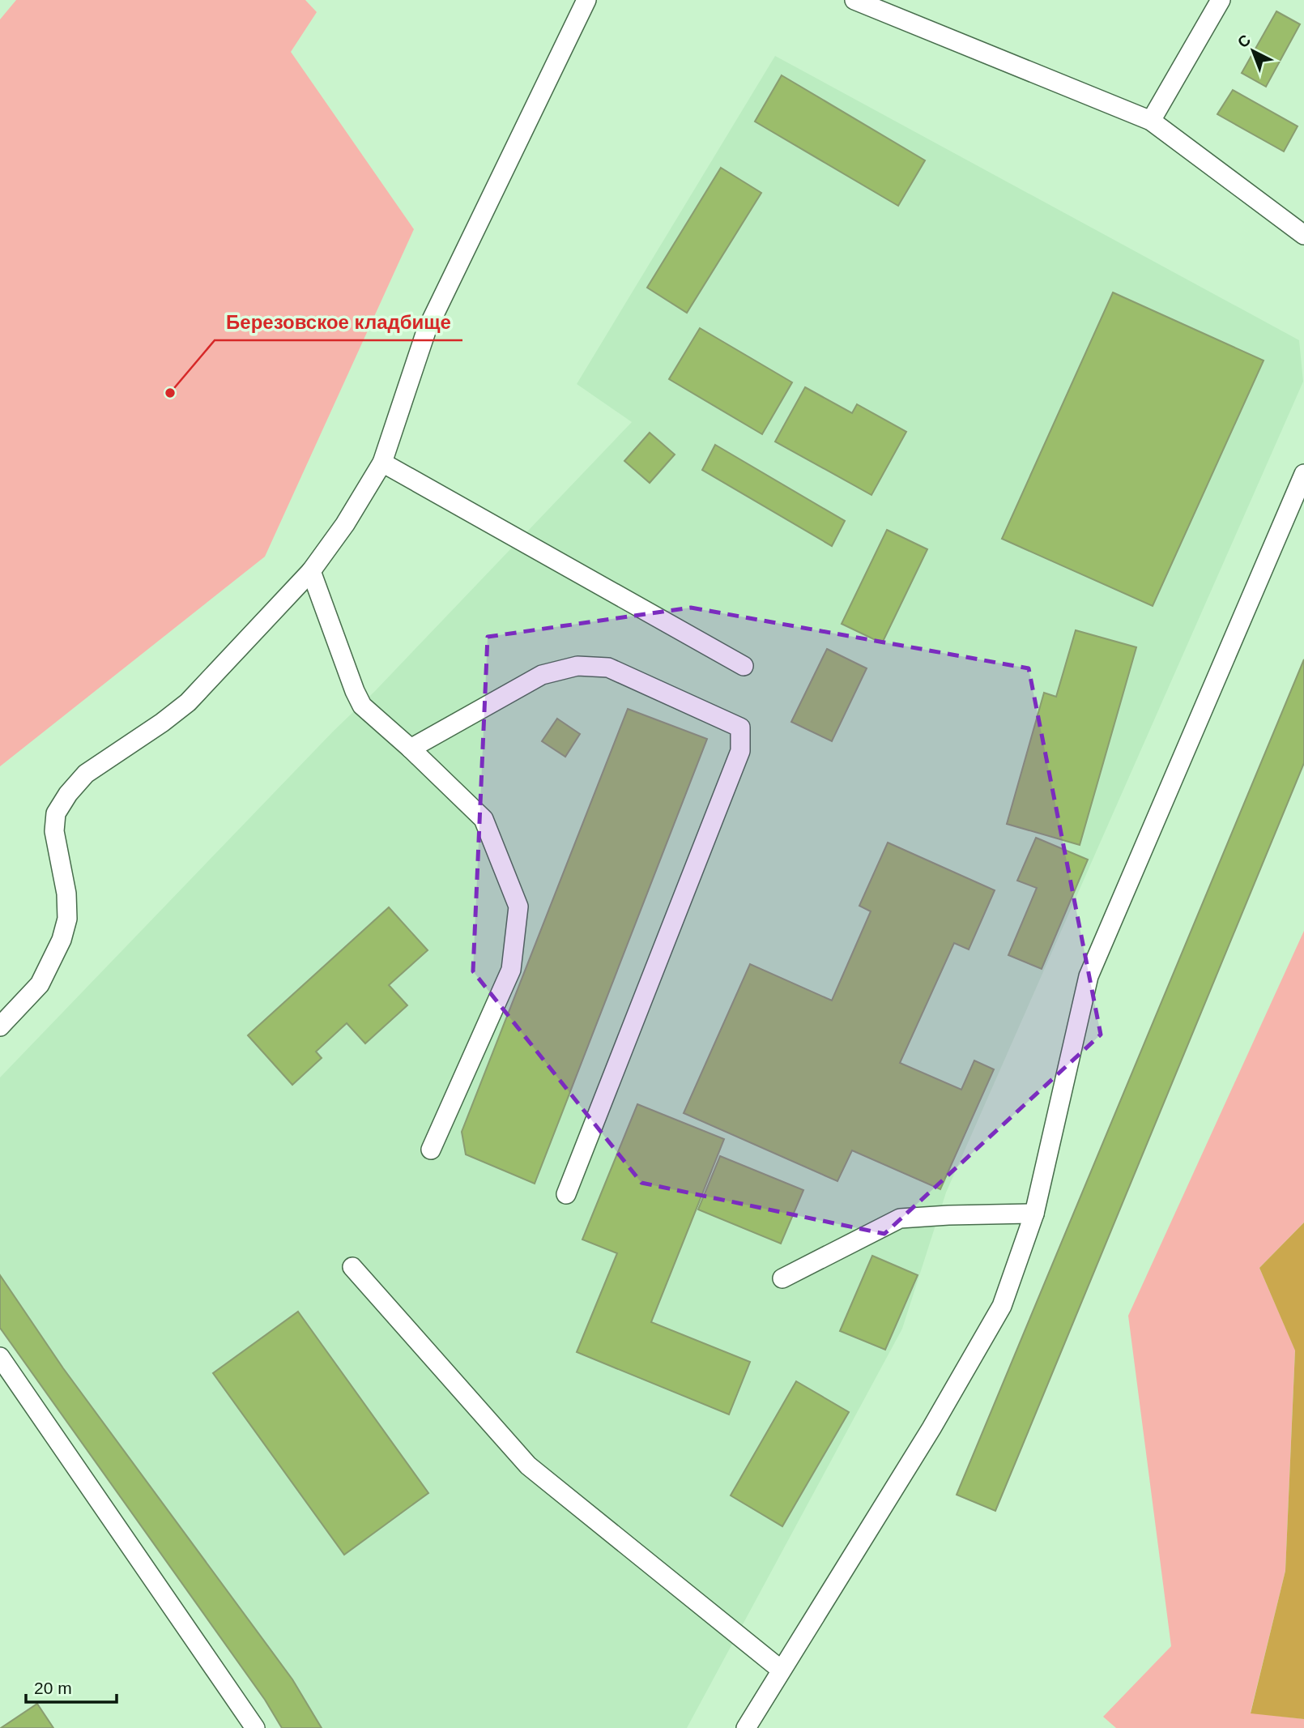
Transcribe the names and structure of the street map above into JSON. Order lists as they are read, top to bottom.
{
  "places": ["Березовское кладбище"],
  "scale_bar": "20 m",
  "north": "top left"
}
